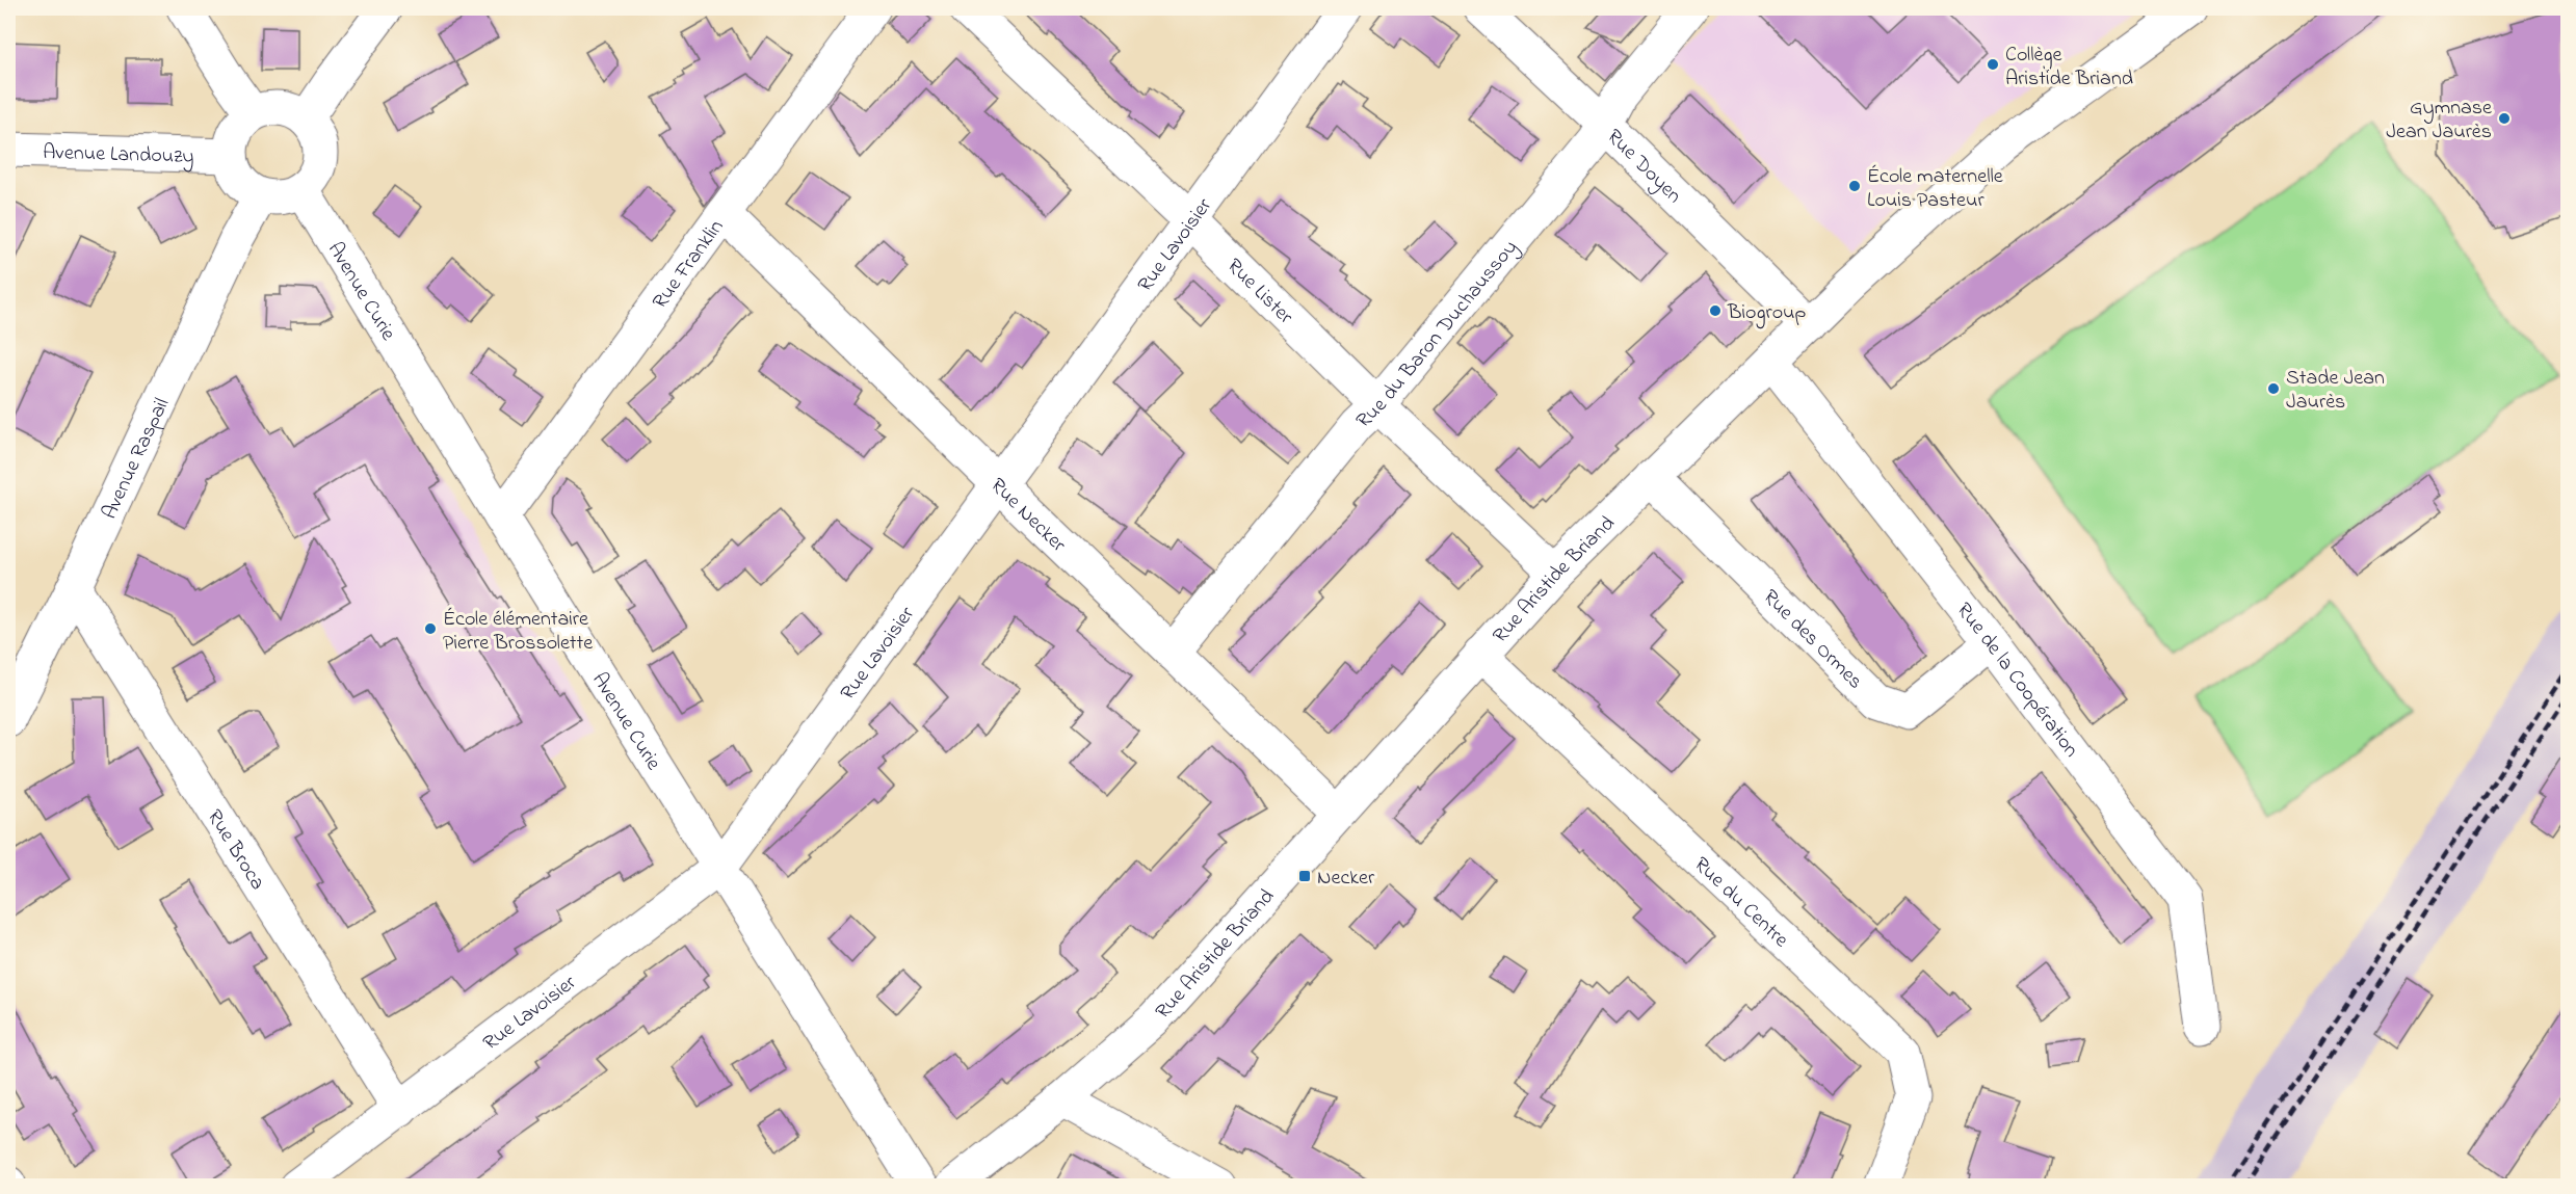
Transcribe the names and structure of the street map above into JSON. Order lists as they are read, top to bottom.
{
  "streets": {
    "street": [
      "Avenue Landouzy",
      "Rue Doyen",
      "Rue Lavoisier",
      "Rue Franklin",
      "Rue Lister",
      "Avenue Curie",
      "Rue du Baron Duchaussoy",
      "Avenue Raspail",
      "Rue Necker",
      "Rue Aristide Briand",
      "Rue des Ormes",
      "Rue de la Coopération",
      "Rue Broca",
      "Rue du Centre"
    ]
  },
  "crossings": [
    ["Avenue Landouzy", "Avenue Curie"],
    ["Avenue Landouzy", "Avenue Raspail"],
    ["Rue Doyen", "Rue du Baron Duchaussoy"],
    ["Rue Doyen", "Rue Aristide Briand"],
    ["Rue Lavoisier", "Rue Lister"],
    ["Rue Lavoisier", "Avenue Curie"],
    ["Rue Lavoisier", "Rue Necker"],
    ["Rue Lavoisier", "Rue Broca"],
    ["Rue Franklin", "Avenue Curie"],
    ["Rue Franklin", "Rue Necker"],
    ["Rue Lister", "Rue du Baron Duchaussoy"],
    ["Rue Lister", "Rue Aristide Briand"],
    ["Avenue Curie", "Avenue Raspail"],
    ["Rue du Baron Duchaussoy", "Rue Necker"],
    ["Avenue Raspail", "Rue Broca"],
    ["Rue Necker", "Rue Aristide Briand"],
    ["Rue Aristide Briand", "Rue des Ormes"],
    ["Rue Aristide Briand", "Rue de la Coopération"],
    ["Rue Aristide Briand", "Rue du Centre"],
    ["Rue des Ormes", "Rue de la Coopération"]
  ],
  "places": {
    "other": [
      "Collège Aristide Briand",
      "Gymnase Jean Jaurès",
      "École maternelle Louis Pasteur",
      "Biogroup",
      "Stade Jean Jaurès",
      "École élémentaire Pierre Brossolette"
    ],
    "transit": ["Necker"]
  }
}
